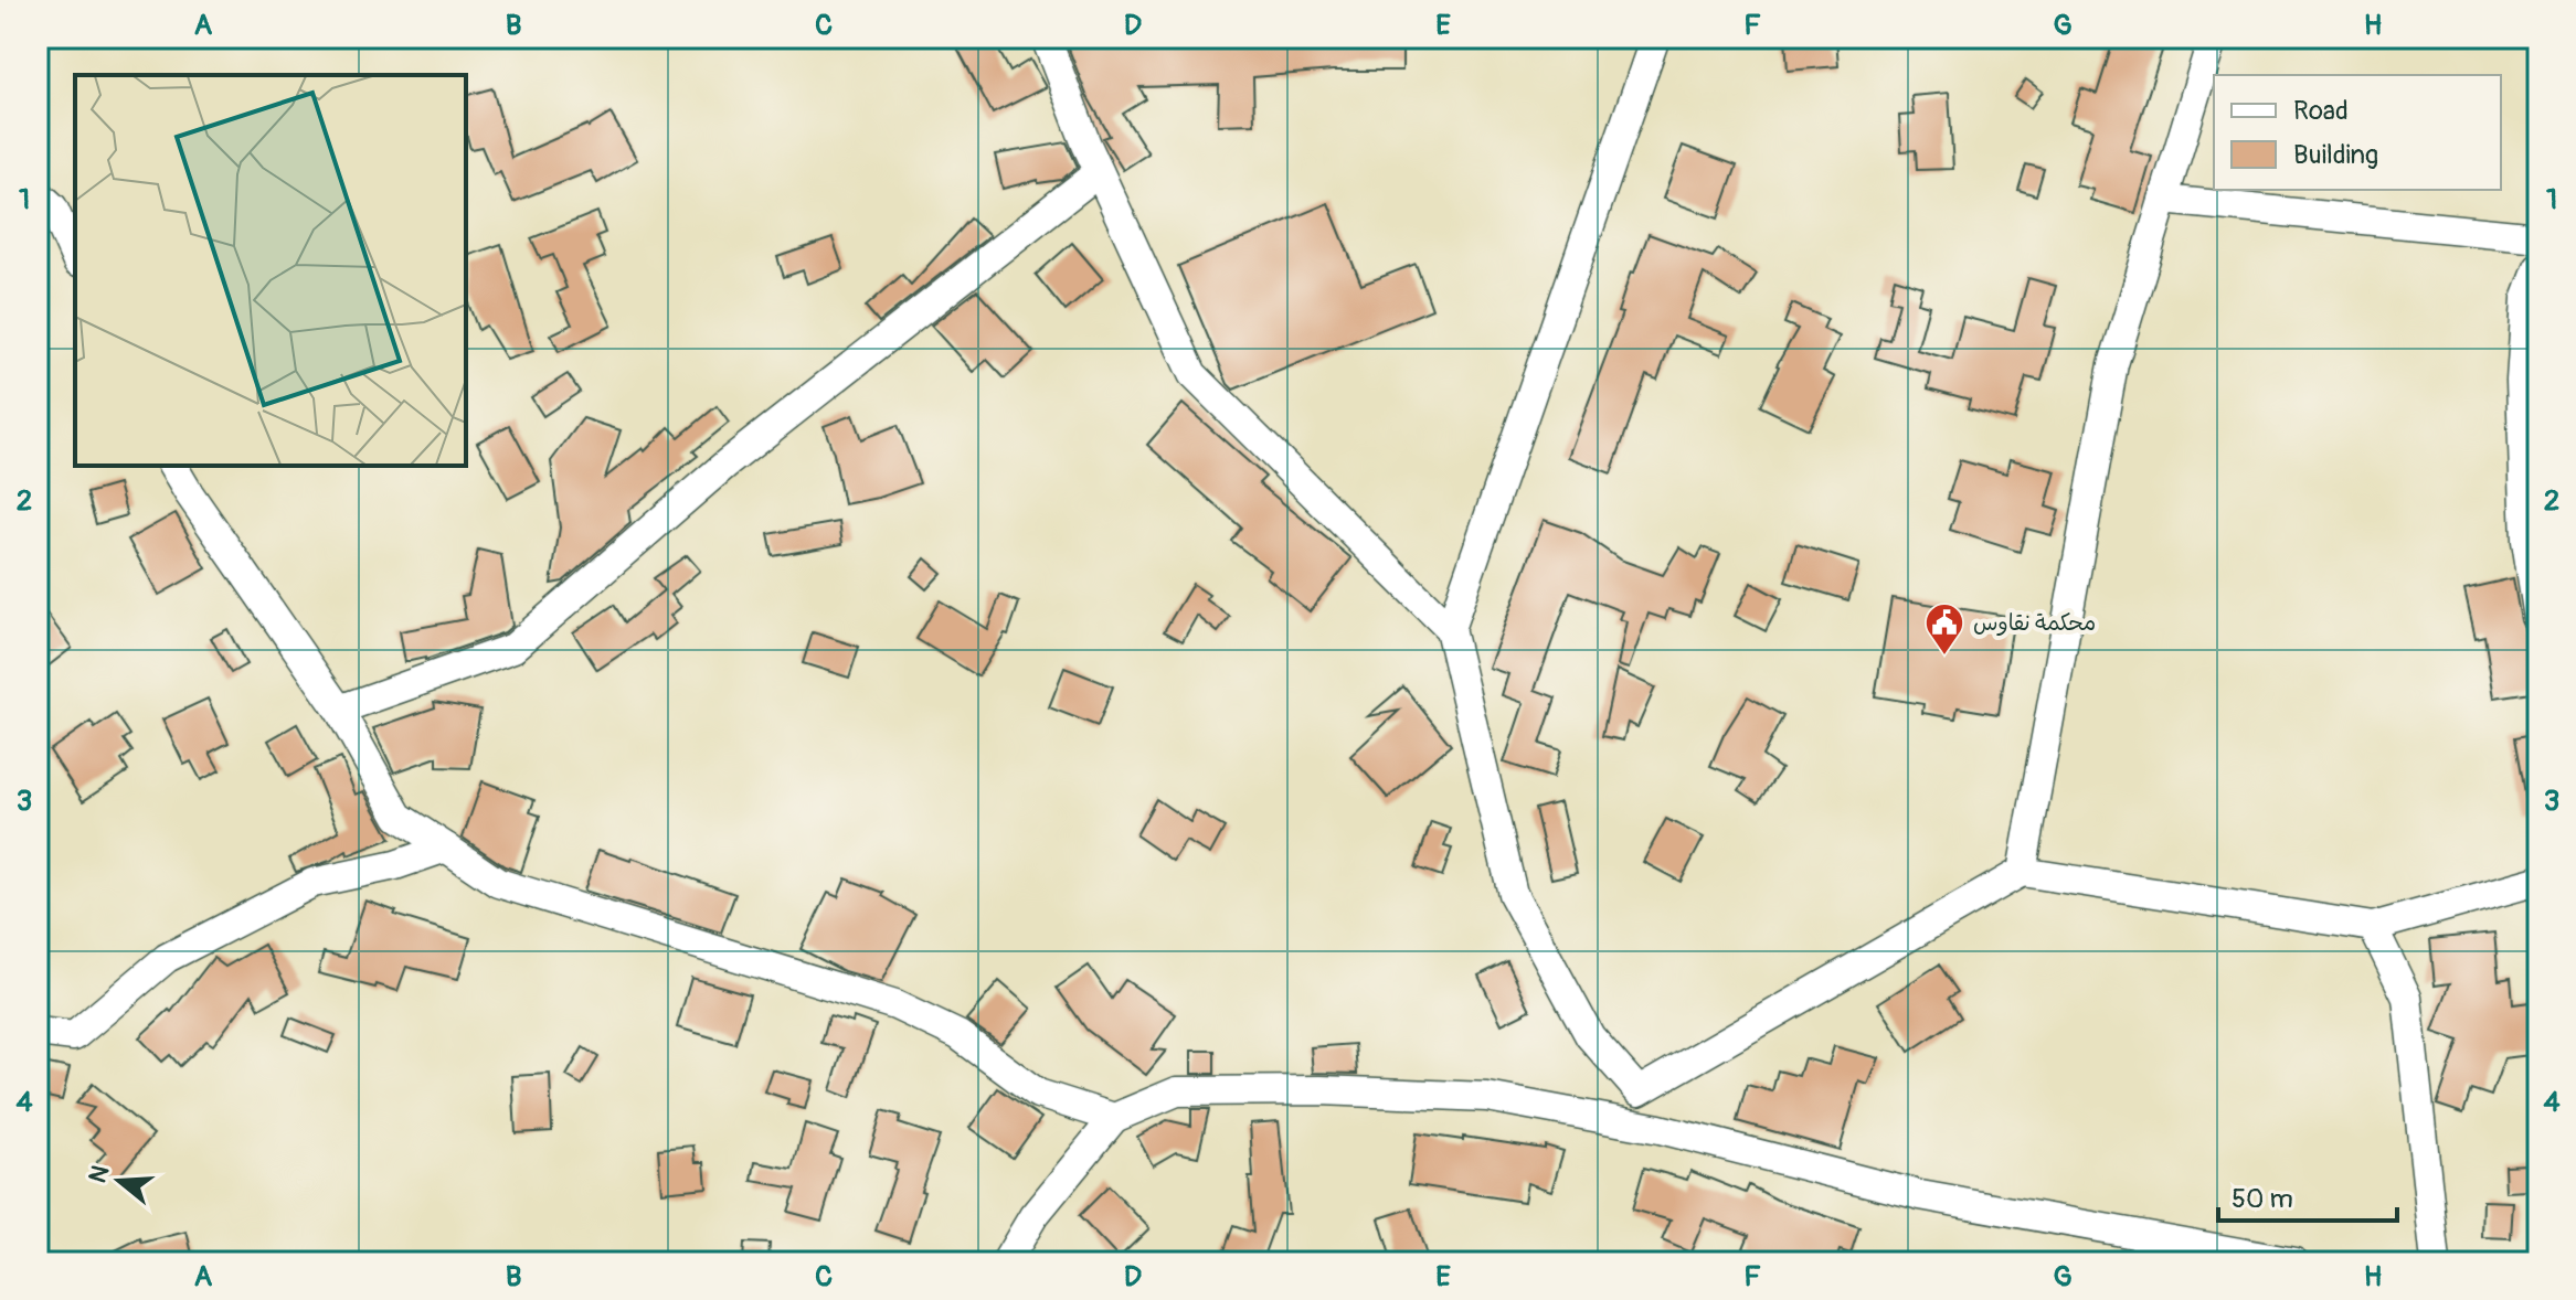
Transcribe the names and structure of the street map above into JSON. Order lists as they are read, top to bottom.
{
  "places": {
    "public building": ["محكمة نقاوس"]
  },
  "legend": ["Road", "Building"],
  "scale_bar": "50 m",
  "north": "left",
  "grid": {
    "columns": [
      "A",
      "B",
      "C",
      "D",
      "E",
      "F",
      "G",
      "H"
    ],
    "rows": [
      "1",
      "2",
      "3",
      "4"
    ]
  }
}
